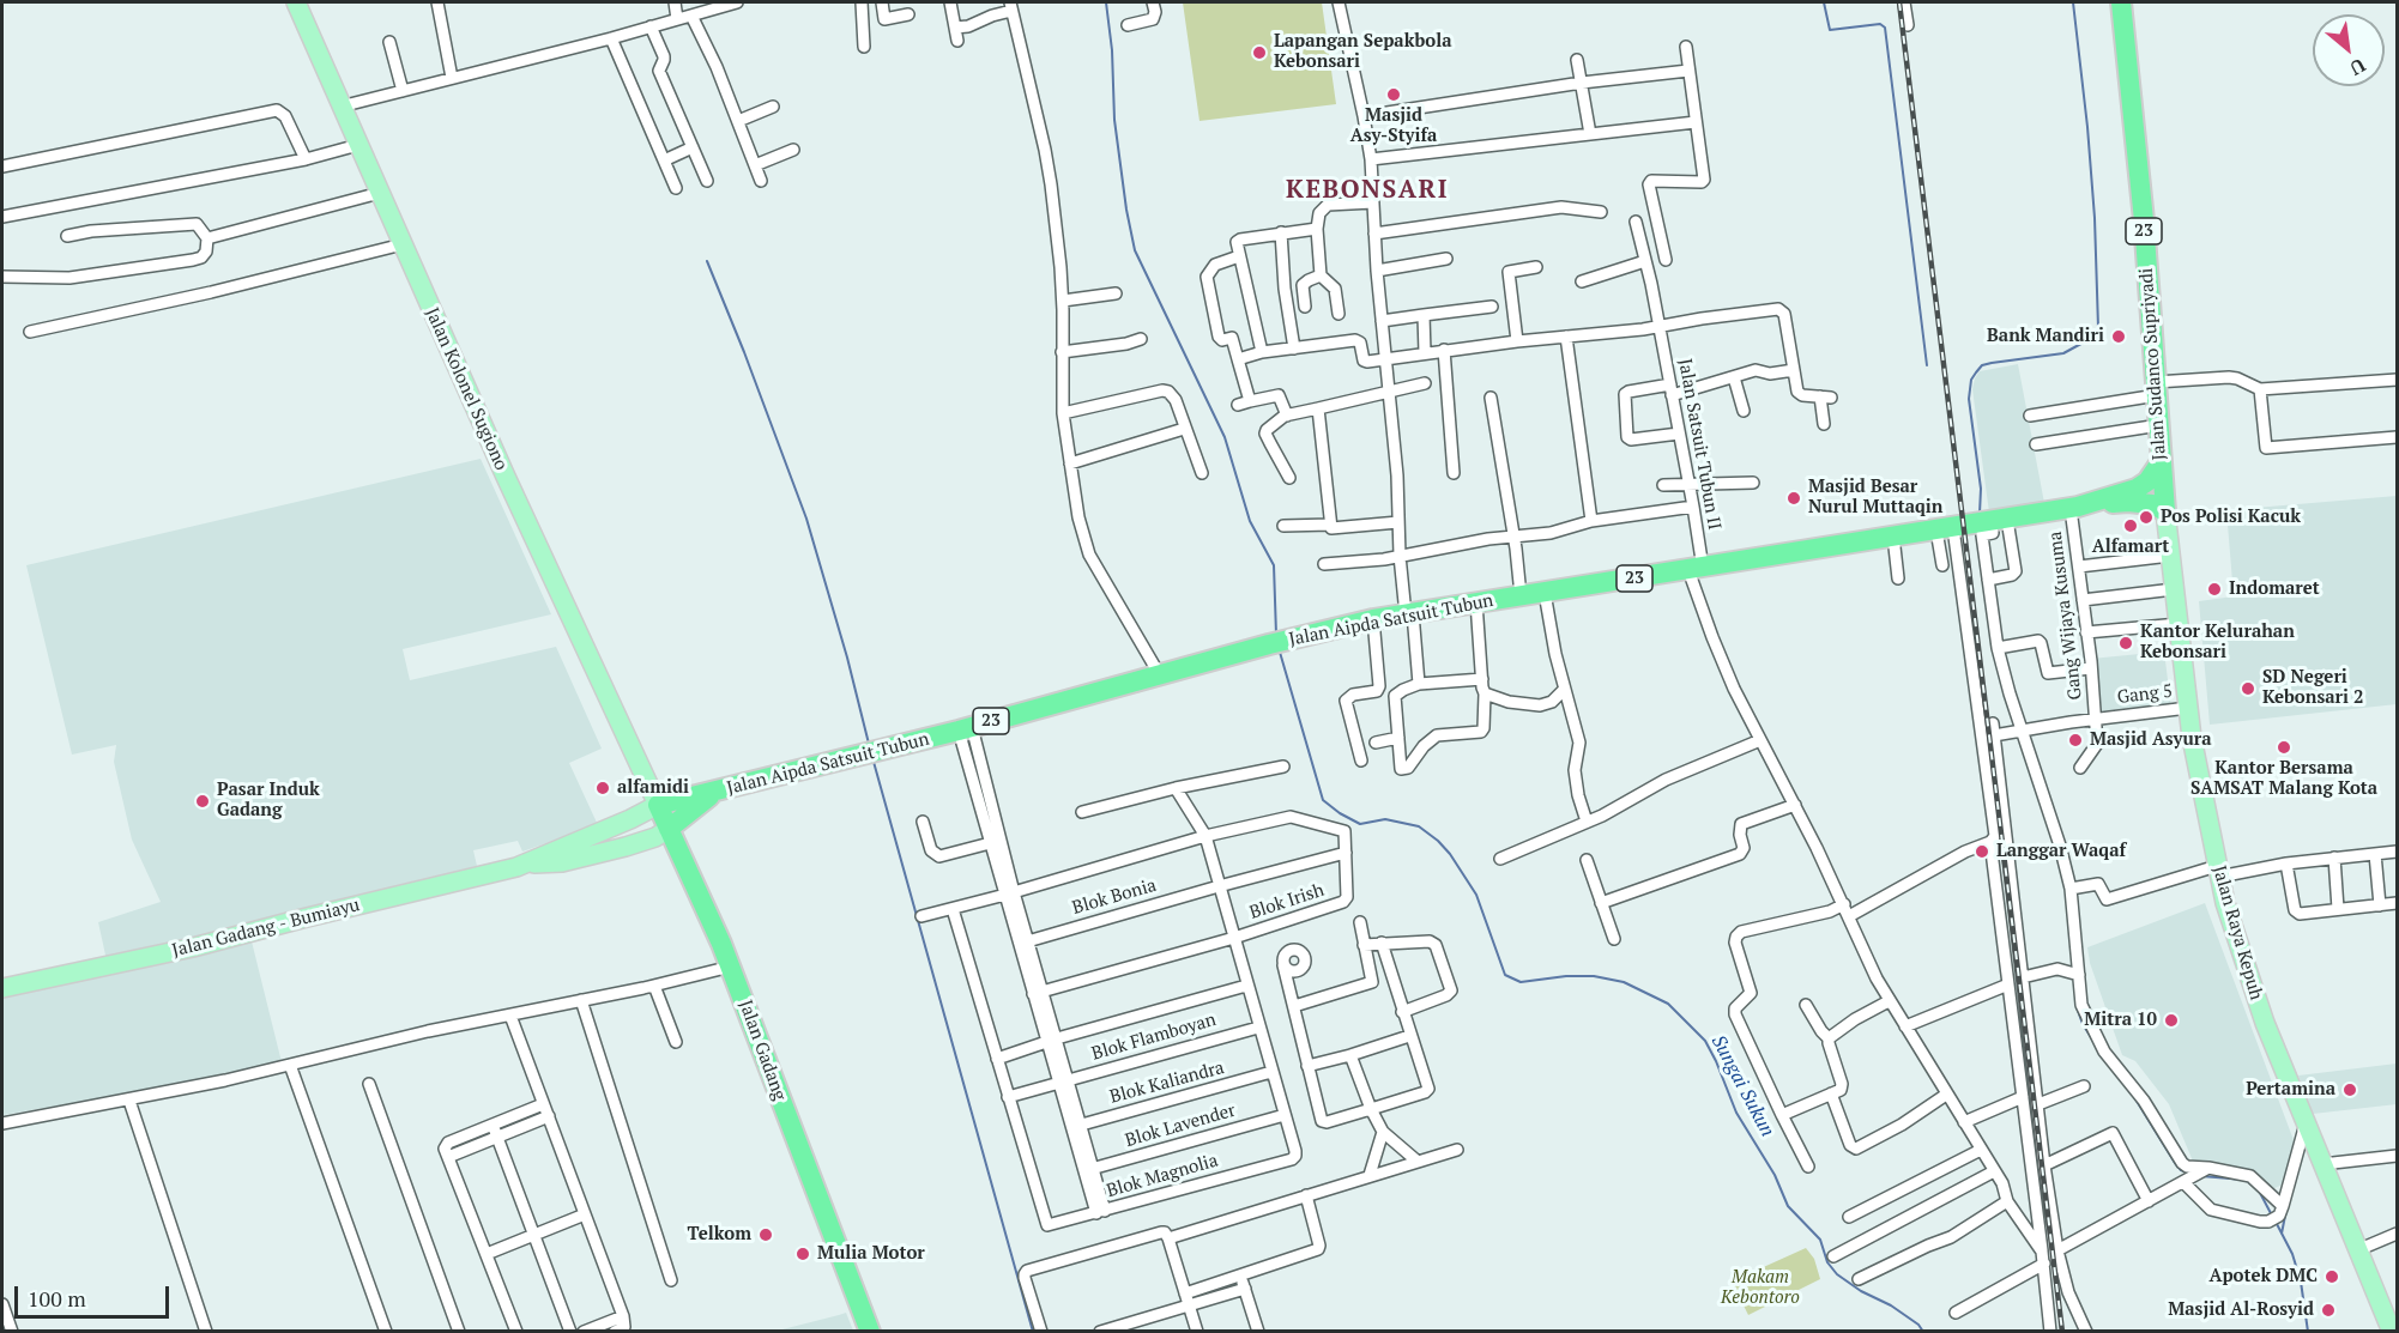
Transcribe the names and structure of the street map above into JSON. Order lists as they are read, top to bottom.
{
  "streets": {
    "highway": [
      "23",
      "Jalan Sudanco Supriyadi",
      "Jalan Aipda Satsuit Tubun",
      "Jalan Gadang"
    ],
    "main road": ["Jalan Kolonel Sugiono", "Jalan Gadang - Bumiayu", "Jalan Raya Kepuh"],
    "street": [
      "Jalan Satsuit Tubun II",
      "Gang Wijaya Kusuma",
      "Gang 5",
      "Blok Bonia",
      "Blok Irish",
      "Blok Flamboyan",
      "Blok Kaliandra",
      "Blok Lavender",
      "Blok Magnolia"
    ]
  },
  "crossings": [
    ["Jalan Sudanco Supriyadi", "Jalan Aipda Satsuit Tubun"],
    ["Jalan Sudanco Supriyadi", "Jalan Raya Kepuh"],
    ["Jalan Kolonel Sugiono", "Jalan Gadang"],
    ["Jalan Satsuit Tubun II", "Jalan Aipda Satsuit Tubun"],
    ["Gang Wijaya Kusuma", "Jalan Aipda Satsuit Tubun"],
    ["Gang Wijaya Kusuma", "Gang 5"],
    ["Jalan Aipda Satsuit Tubun", "Jalan Gadang - Bumiayu"],
    ["Jalan Aipda Satsuit Tubun", "Jalan Raya Kepuh"],
    ["Jalan Aipda Satsuit Tubun", "Jalan Gadang"],
    ["Gang 5", "Jalan Raya Kepuh"],
    ["Blok Bonia", "Blok Irish"],
    ["Jalan Gadang - Bumiayu", "Jalan Gadang"],
    ["Blok Flamboyan", "Blok Magnolia"],
    ["Blok Lavender", "Blok Magnolia"]
  ],
  "districts": ["KEBONSARI"],
  "water": ["Sungai Sukun"],
  "parks": ["Makam Kebontoro"],
  "places": [
    "Lapangan Sepakbola Kebonsari",
    "Masjid Asy-Styifa",
    "Bank Mandiri",
    "Masjid Besar Nurul Muttaqin",
    "Pos Polisi Kacuk",
    "Alfamart",
    "Indomaret",
    "Kantor Kelurahan Kebonsari",
    "SD Negeri Kebonsari 2",
    "Masjid Asyura",
    "Kantor Bersama SAMSAT Malang Kota",
    "alfamidi",
    "Pasar Induk Gadang",
    "Langgar Waqaf",
    "Mitra 10",
    "Pertamina",
    "Telkom",
    "Mulia Motor",
    "Apotek DMC",
    "Masjid Al-Rosyid"
  ],
  "scale_bar": "100 m",
  "north": "bottom right"
}
